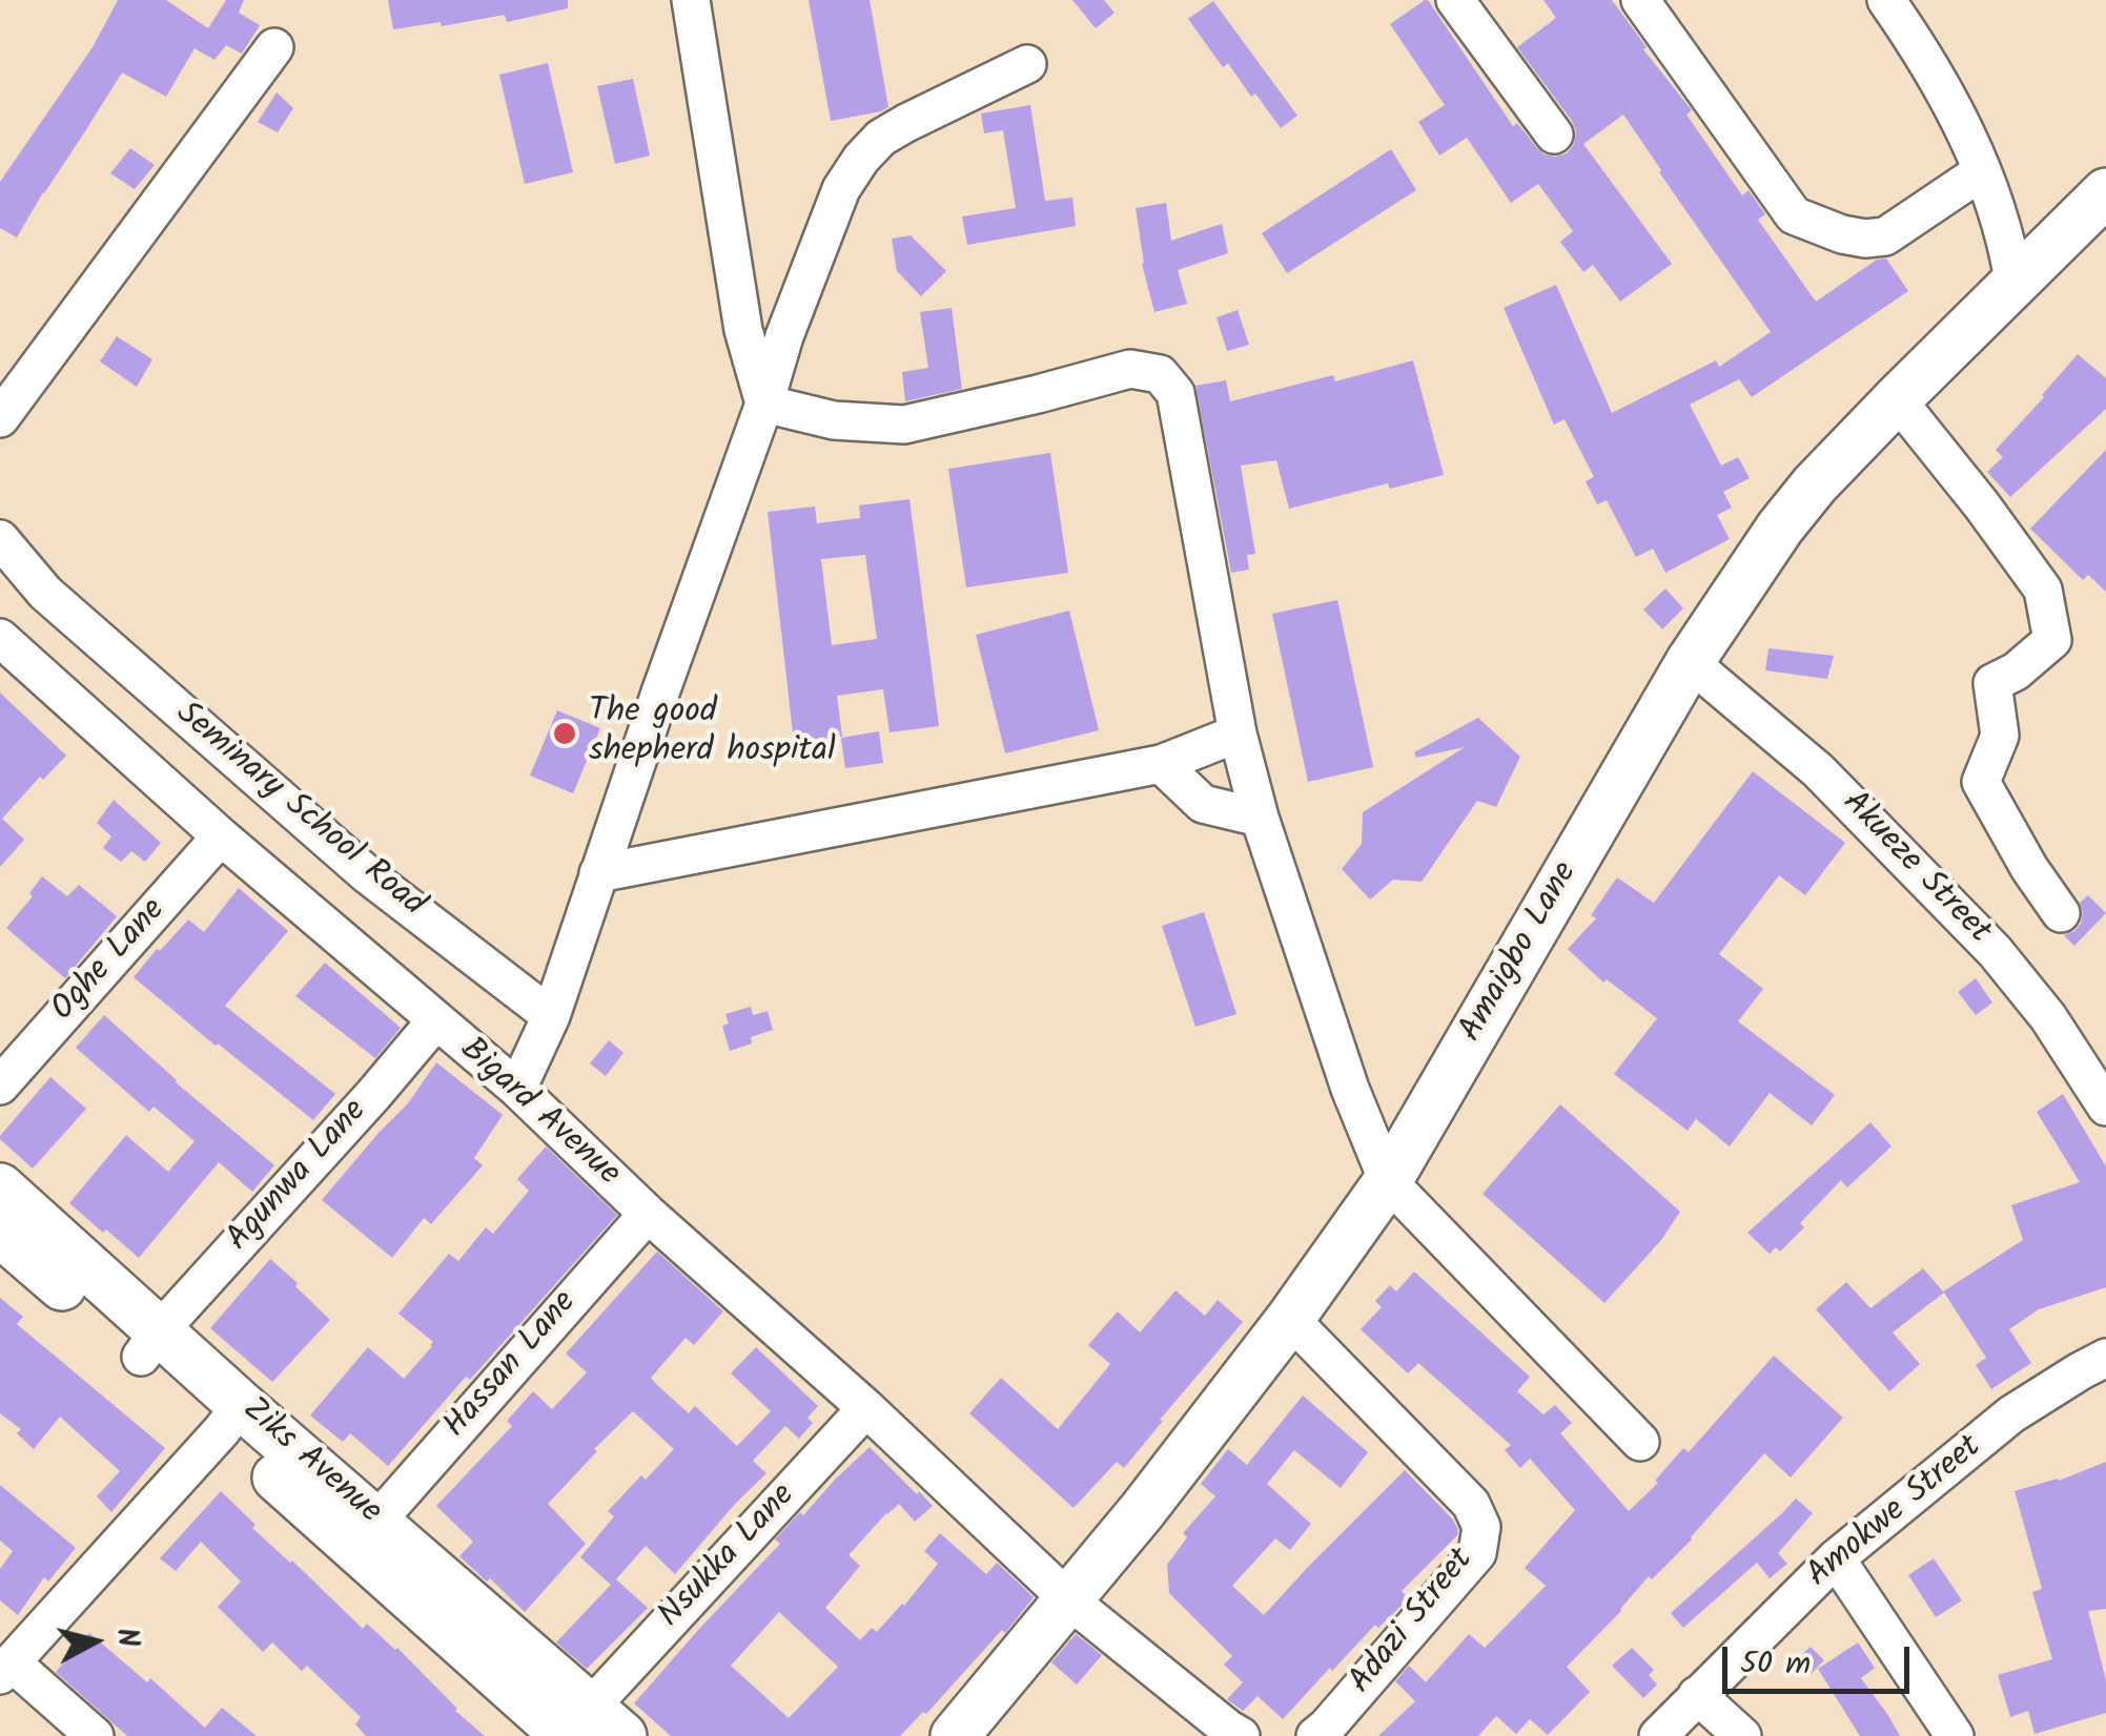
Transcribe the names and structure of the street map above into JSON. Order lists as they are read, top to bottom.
{
  "streets": {
    "main road": ["Amaigbo Lane", "Ziks Avenue"],
    "street": [
      "Seminary School Road",
      "Akueze Street",
      "Oghe Lane",
      "Bigard Avenue",
      "Agunwa Lane",
      "Hassan Lane",
      "Amokwe Street",
      "Nsukka Lane",
      "Adazi Street"
    ]
  },
  "crossings": [
    ["Akueze Street", "Amaigbo Lane"],
    ["Amaigbo Lane", "Bigard Avenue"],
    ["Amaigbo Lane", "Adazi Street"],
    ["Oghe Lane", "Bigard Avenue"],
    ["Bigard Avenue", "Agunwa Lane"],
    ["Bigard Avenue", "Hassan Lane"],
    ["Bigard Avenue", "Nsukka Lane"],
    ["Agunwa Lane", "Ziks Avenue"],
    ["Hassan Lane", "Ziks Avenue"],
    ["Ziks Avenue", "Nsukka Lane"]
  ],
  "places": ["The good shepherd hospital"],
  "scale_bar": "50 m",
  "north": "right"
}
